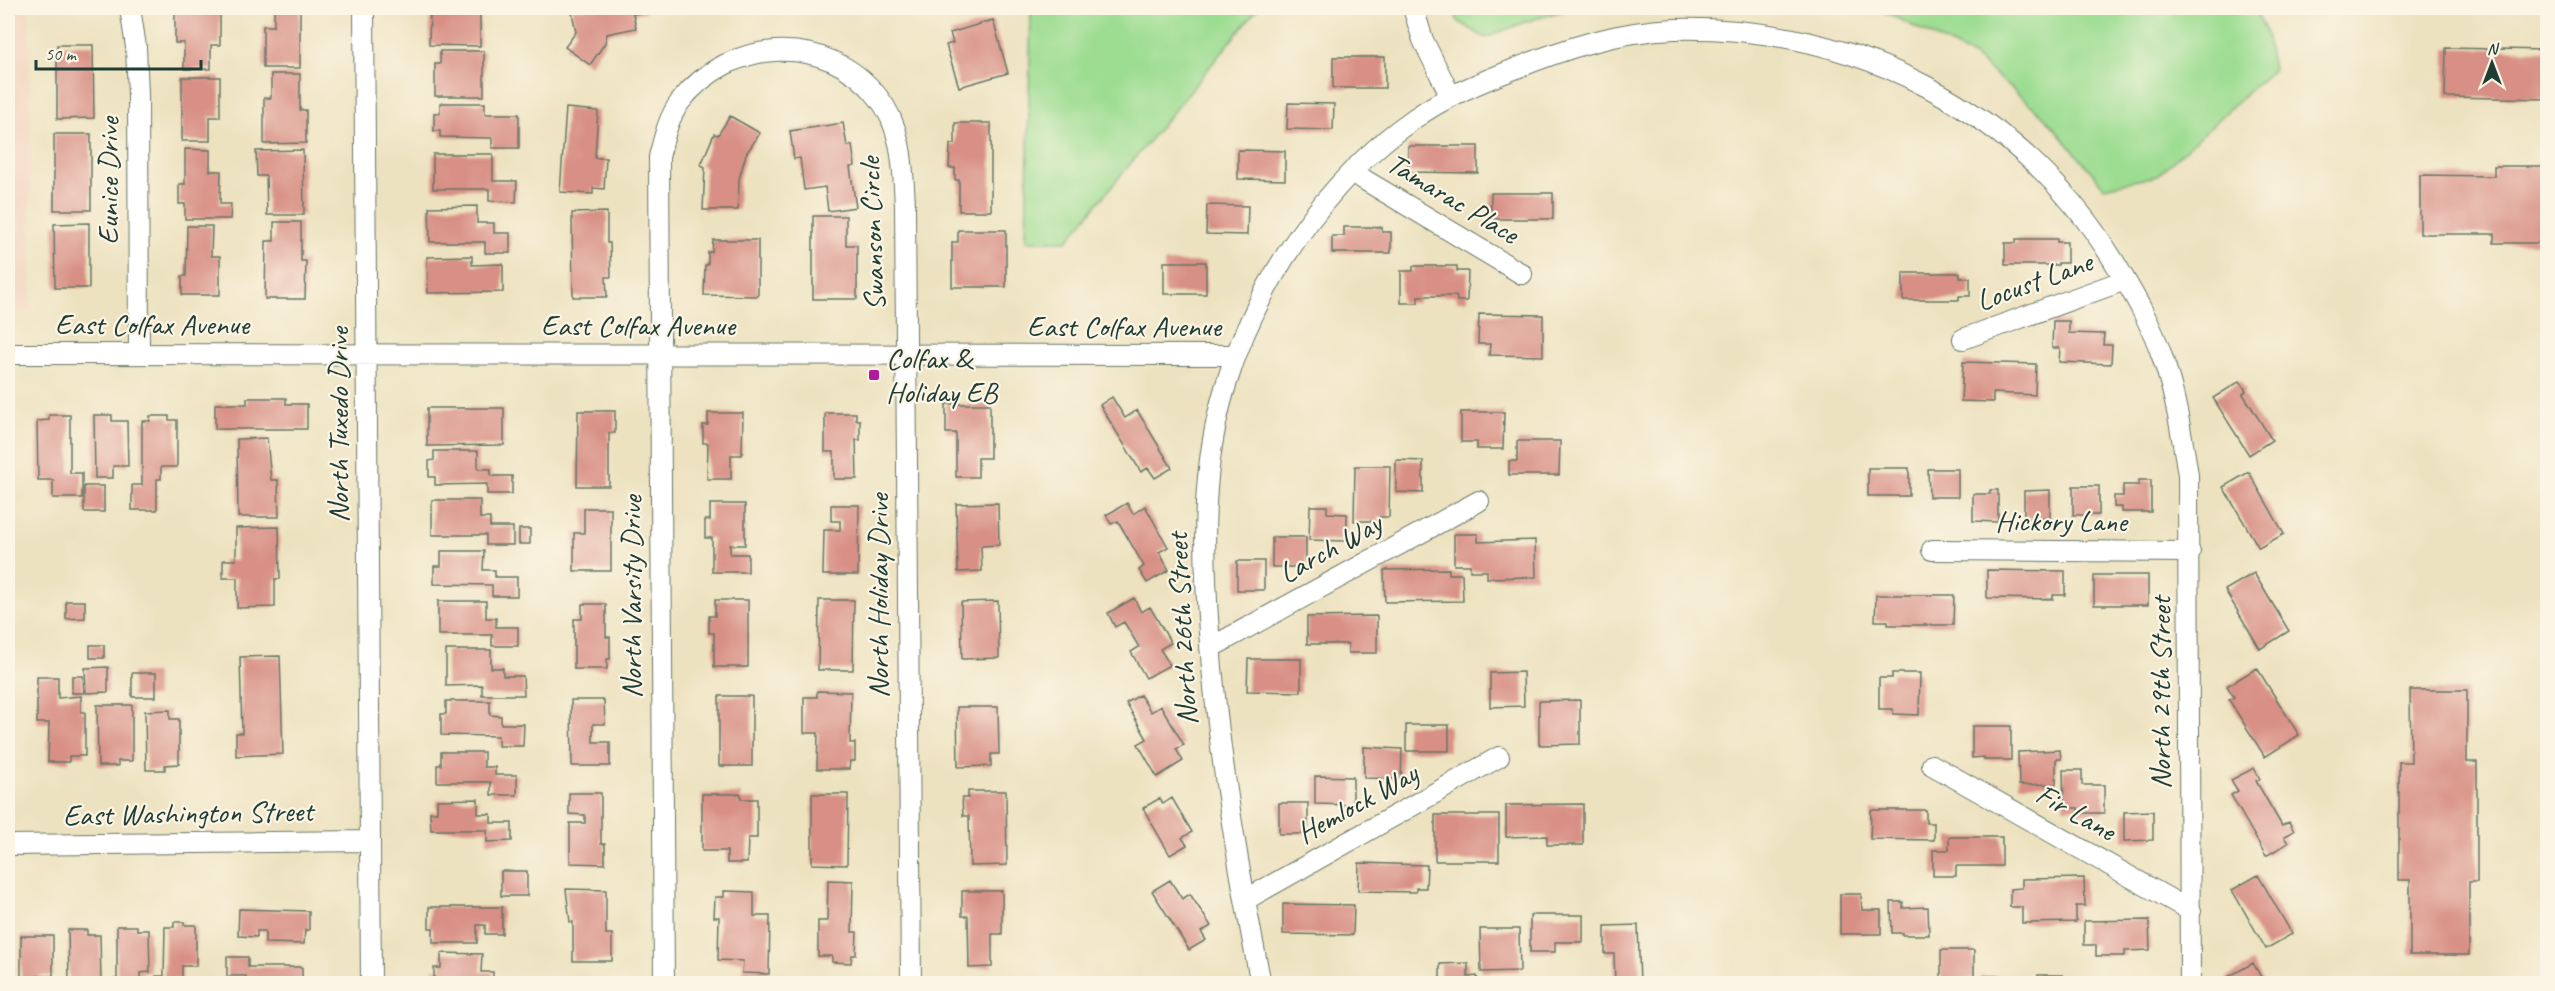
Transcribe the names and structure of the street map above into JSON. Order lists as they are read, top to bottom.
{
  "streets": {
    "street": [
      "Eunice Drive",
      "Tamarac Place",
      "Swanson Circle",
      "Locust Lane",
      "East Colfax Avenue",
      "North Tuxedo Drive",
      "Hickory Lane",
      "Larch Way",
      "North Holiday Drive",
      "North Varsity Drive",
      "North 26th Street",
      "North 29th Street",
      "Hemlock Way",
      "Fir Lane",
      "East Washington Street"
    ]
  },
  "crossings": [
    ["Eunice Drive", "East Colfax Avenue"],
    ["Tamarac Place", "East Colfax Avenue"],
    ["Swanson Circle", "East Colfax Avenue"],
    ["Swanson Circle", "North Holiday Drive"],
    ["Swanson Circle", "North Varsity Drive"],
    ["Locust Lane", "East Colfax Avenue"],
    ["East Colfax Avenue", "North Tuxedo Drive"],
    ["East Colfax Avenue", "North Holiday Drive"],
    ["East Colfax Avenue", "North Varsity Drive"],
    ["East Colfax Avenue", "North 26th Street"],
    ["East Colfax Avenue", "North 29th Street"],
    ["North Tuxedo Drive", "East Washington Street"],
    ["Hickory Lane", "North 29th Street"],
    ["Larch Way", "North 26th Street"],
    ["North 26th Street", "Hemlock Way"],
    ["North 29th Street", "Fir Lane"]
  ],
  "places": {
    "transit": ["Colfax & Holiday EB"]
  },
  "scale_bar": "50 m",
  "north": "top"
}
